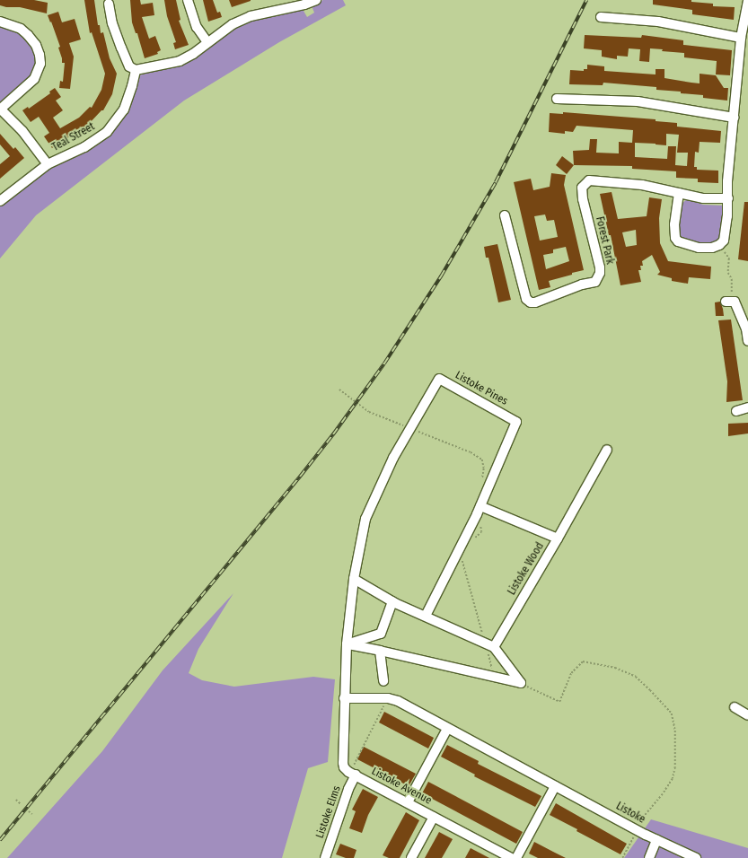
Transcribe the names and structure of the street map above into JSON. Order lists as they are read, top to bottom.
{
  "streets": {
    "street": [
      "Teal Street",
      "Forest Park",
      "Listoke Pines",
      "Listoke Wood",
      "Listoke Avenue",
      "Listoke Elms",
      "Listoke"
    ]
  },
  "crossings": [
    ["Listoke Pines", "Listoke Wood"],
    ["Listoke Pines", "Listoke"],
    ["Listoke Avenue", "Listoke Elms"]
  ]
}
